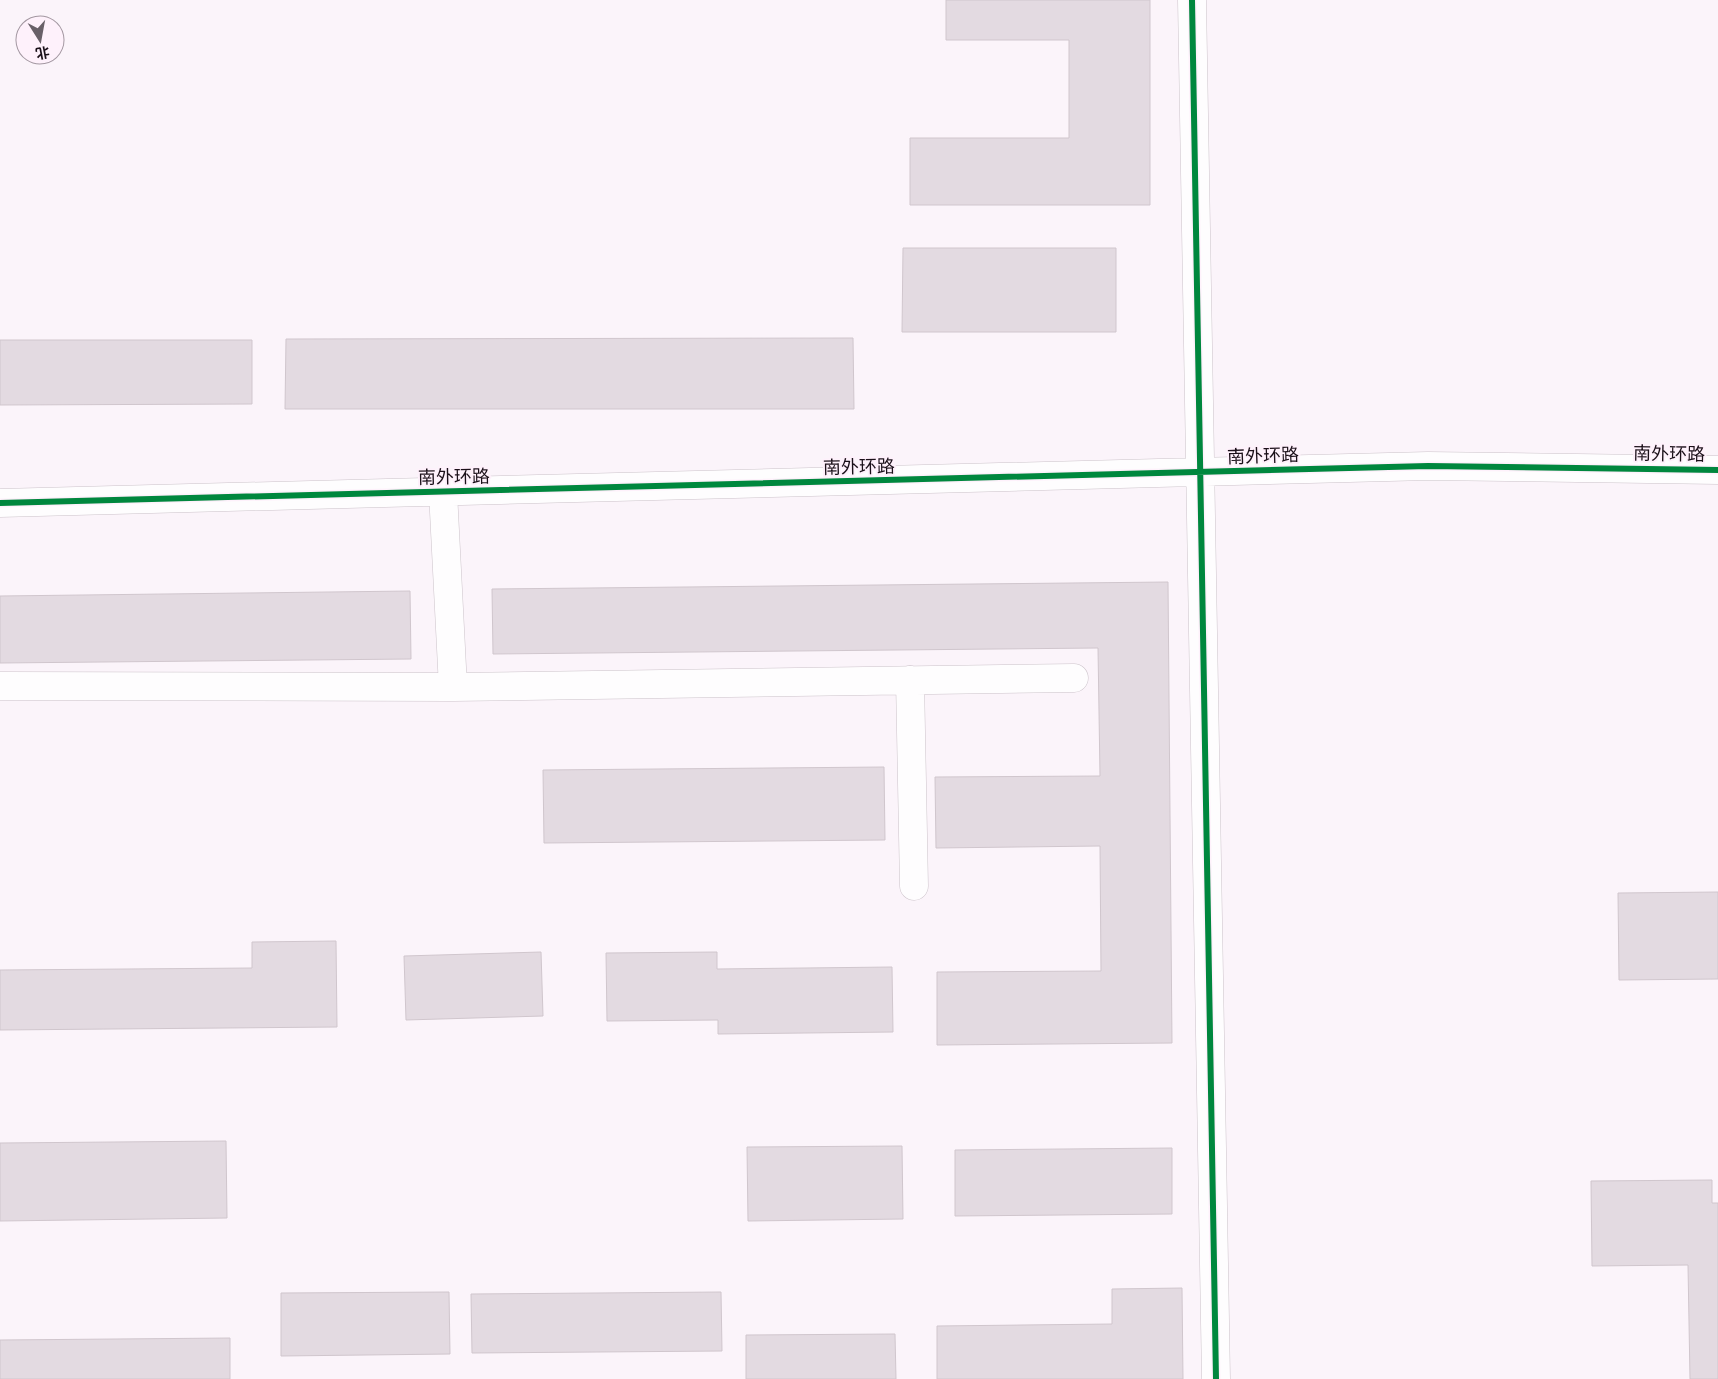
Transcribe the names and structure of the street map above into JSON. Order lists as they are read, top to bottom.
{
  "streets": {
    "street": ["南外环路"]
  },
  "north": "bottom"
}
